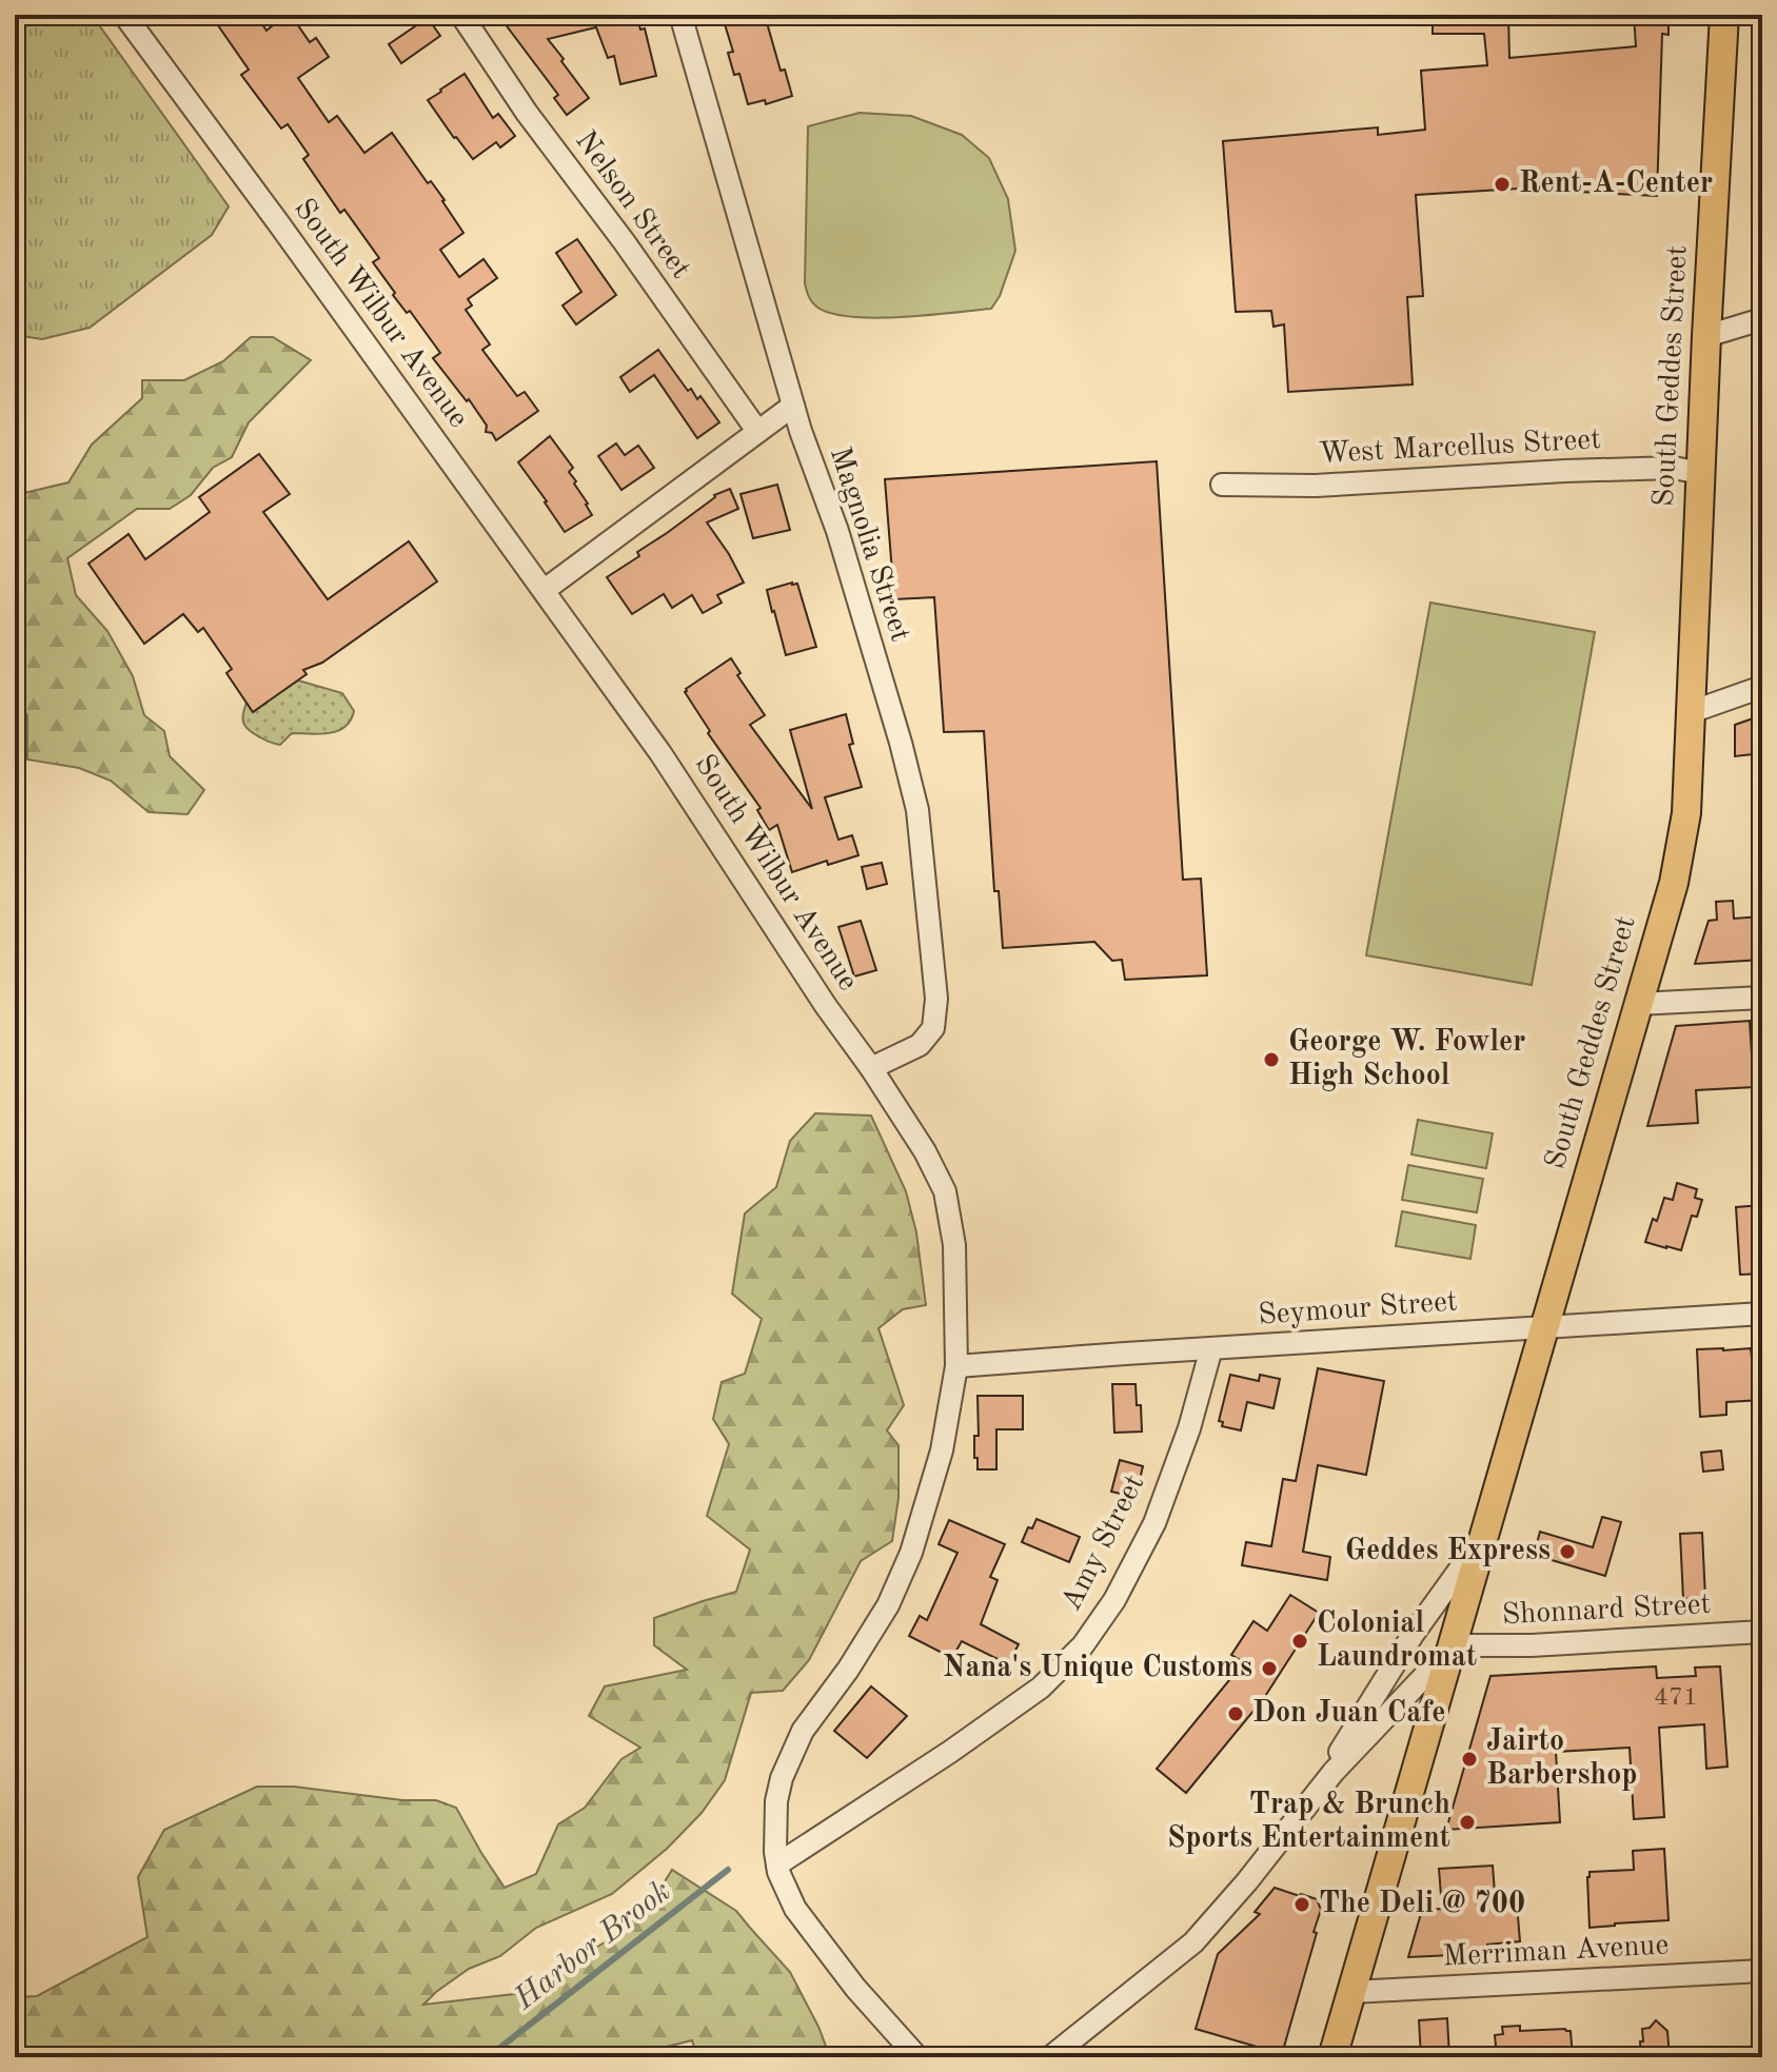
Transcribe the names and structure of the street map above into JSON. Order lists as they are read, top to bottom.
{
  "streets": {
    "main road": ["South Geddes Street"],
    "street": [
      "Nelson Street",
      "South Wilbur Avenue",
      "West Marcellus Street",
      "Magnolia Street",
      "Seymour Street",
      "Amy Street",
      "Shonnard Street",
      "Merriman Avenue"
    ]
  },
  "crossings": [
    ["South Wilbur Avenue", "Magnolia Street"],
    ["South Wilbur Avenue", "Seymour Street"],
    ["South Wilbur Avenue", "Amy Street"],
    ["South Geddes Street", "West Marcellus Street"],
    ["South Geddes Street", "Seymour Street"],
    ["South Geddes Street", "Shonnard Street"],
    ["South Geddes Street", "Merriman Avenue"],
    ["Seymour Street", "Amy Street"]
  ],
  "water": ["Harbor Brook"],
  "places": [
    "Rent-A-Center",
    "George W. Fowler High School",
    "Geddes Express",
    "Colonial Laundromat",
    "Nana's Unique Customs",
    "Don Juan Cafe",
    "Jairto Barbershop",
    "Trap & Brunch Sports Entertainment",
    "The Deli @ 700"
  ],
  "house_numbers": ["471"]
}
